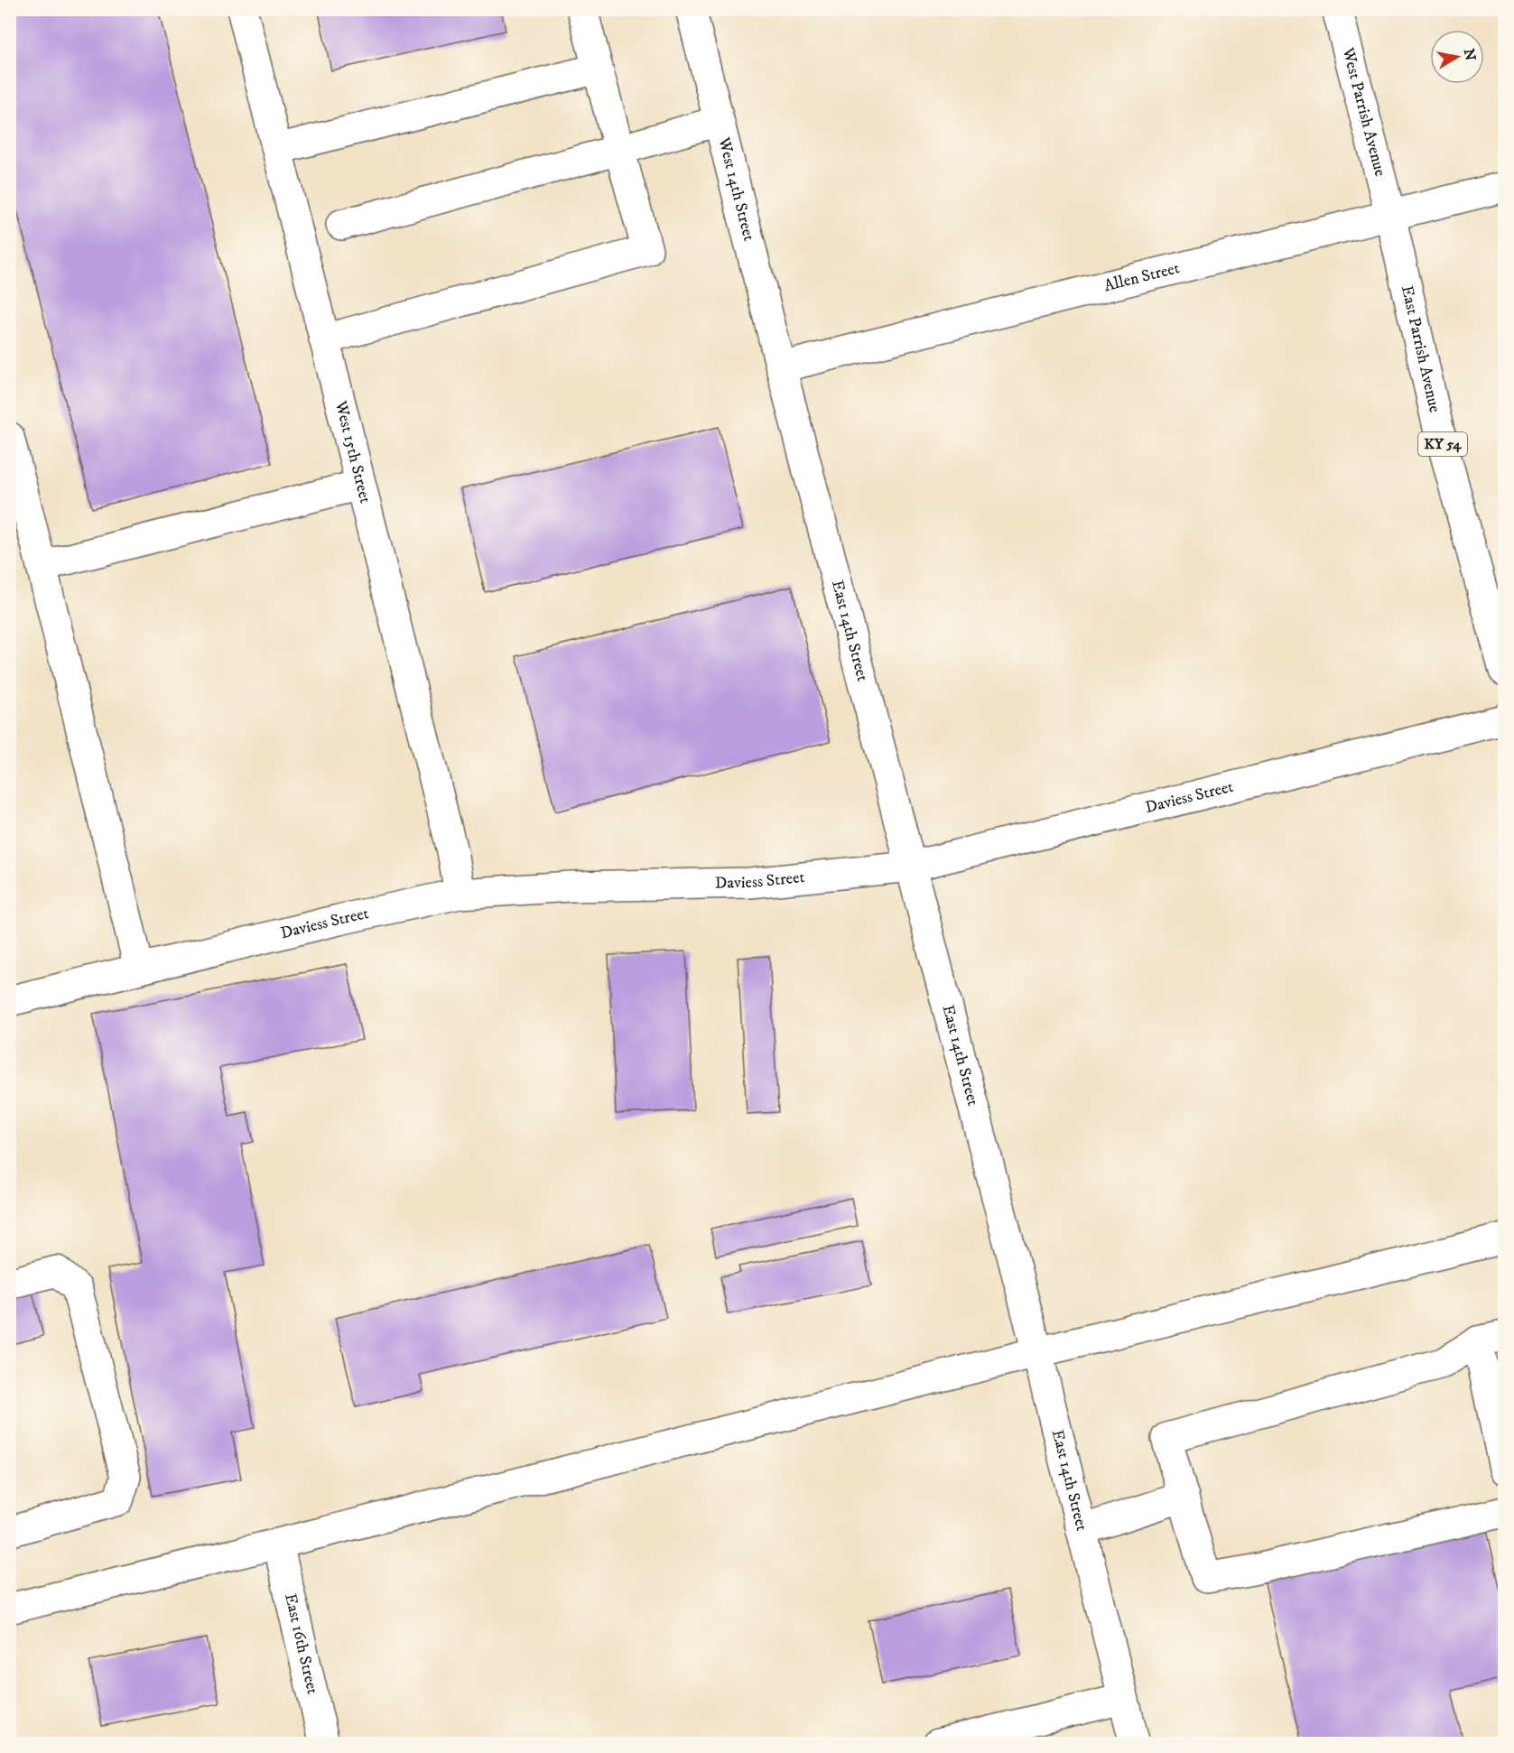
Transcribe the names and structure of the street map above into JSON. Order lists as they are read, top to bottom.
{
  "streets": {
    "street": [
      "West Parrish Avenue",
      "West 14th Street",
      "Allen Street",
      "East Parrish Avenue",
      "KY 54",
      "West 15th Street",
      "East 14th Street",
      "Daviess Street",
      "East 16th Street"
    ]
  },
  "crossings": [
    ["West Parrish Avenue", "Allen Street"],
    ["West Parrish Avenue", "East Parrish Avenue"],
    ["West 14th Street", "Allen Street"],
    ["West 14th Street", "East 14th Street"],
    ["Allen Street", "East Parrish Avenue"],
    ["Allen Street", "East 14th Street"],
    ["West 15th Street", "Daviess Street"],
    ["East 14th Street", "Daviess Street"]
  ],
  "north": "right"
}
